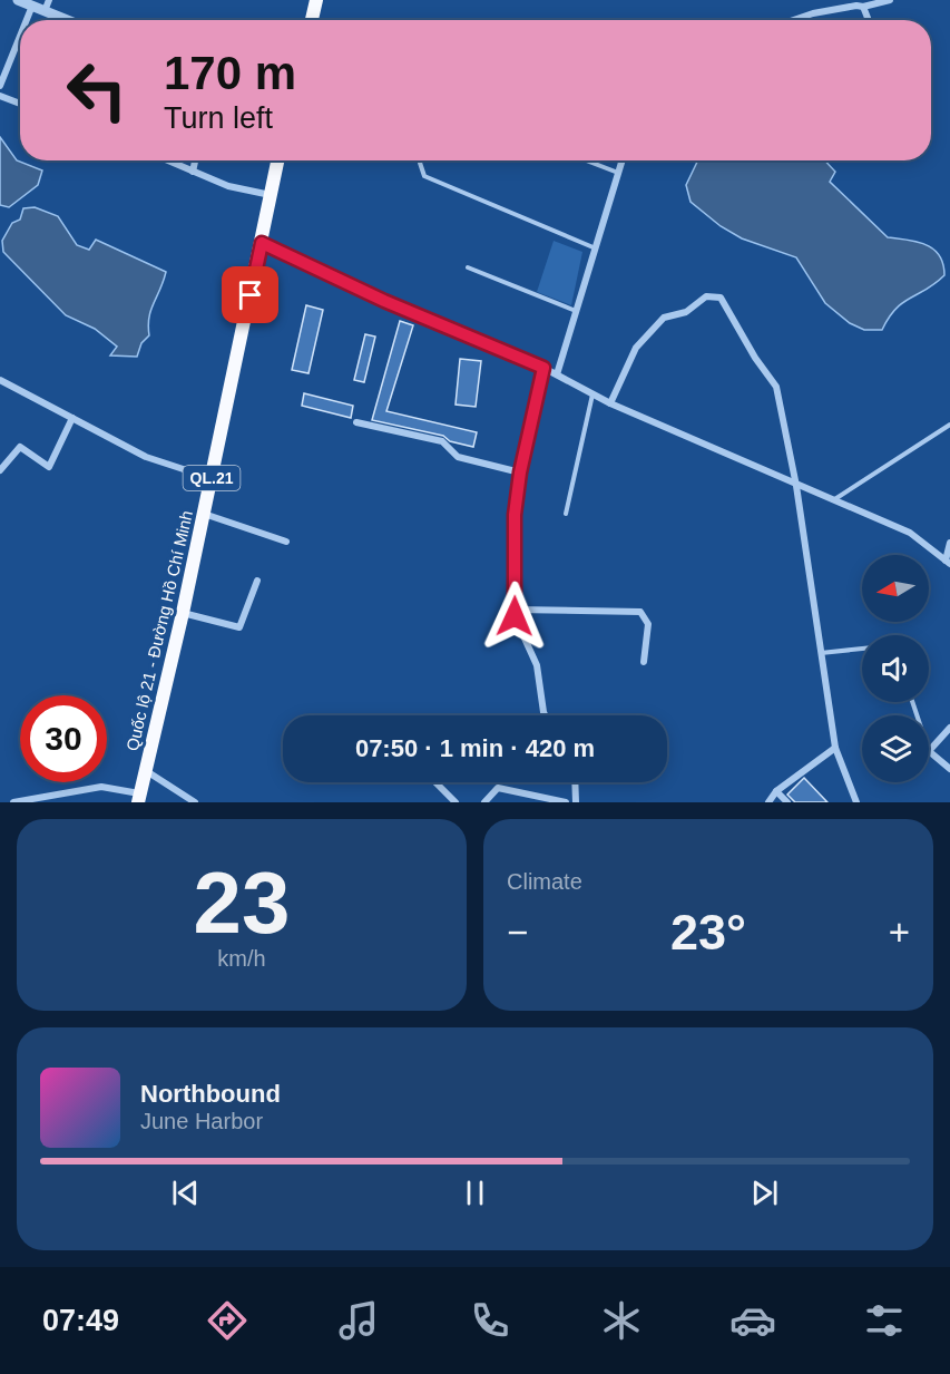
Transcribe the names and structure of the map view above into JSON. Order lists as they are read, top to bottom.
{
  "streets": {
    "highway": ["QL.21", "Quốc lộ 21 - Đường Hồ Chí Minh"]
  },
  "north": "left",
  "page": {
    "turn": ["170 m", "Turn left"],
    "limit": "30",
    "trip": "07:50 · 1 min · 420 m",
    "tile": [
      ["23", "km/h"],
      "Climate"
    ],
    "heat": ["−", "23°", "+"],
    "song": ["Northbound", "June Harbor"],
    "tabs": "07:49"
  }
}
